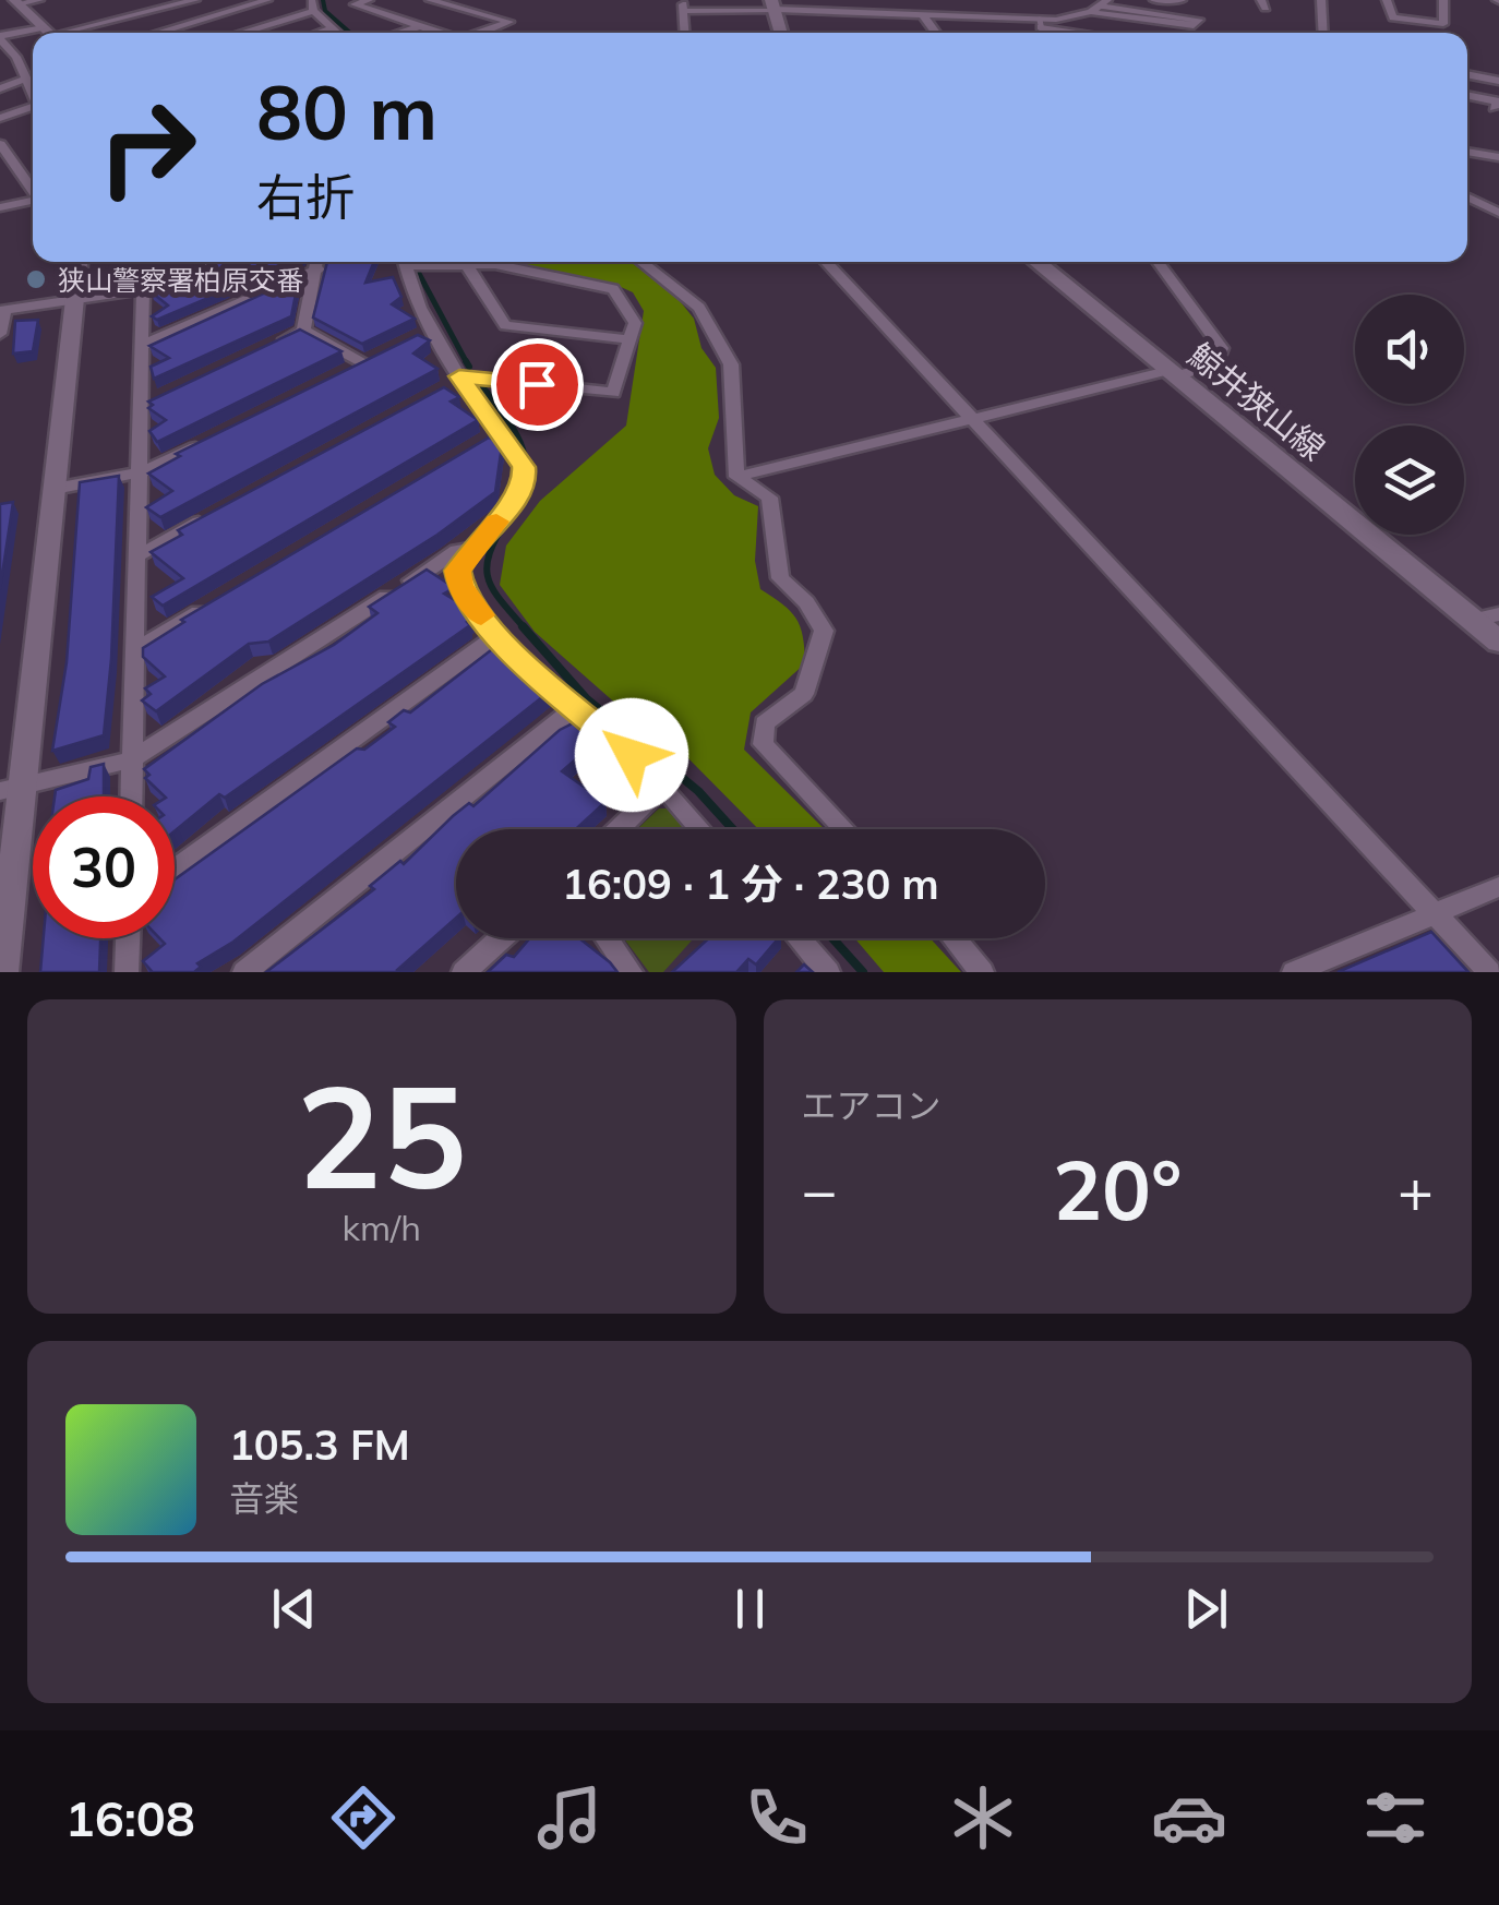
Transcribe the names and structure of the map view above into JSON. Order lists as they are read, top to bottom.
{
  "streets": {
    "main road": ["鯨井狭山線"]
  },
  "places": ["狭山警察署柏原交番"],
  "page": {
    "turn": ["80 m", "右折"],
    "limit": "30",
    "trip": "16:09 · 1 分 · 230 m",
    "tile": [
      ["25", "km/h"],
      "エアコン"
    ],
    "heat": ["−", "20°", "+"],
    "song": ["105.3 FM", "音楽"],
    "tabs": "16:08"
  }
}
